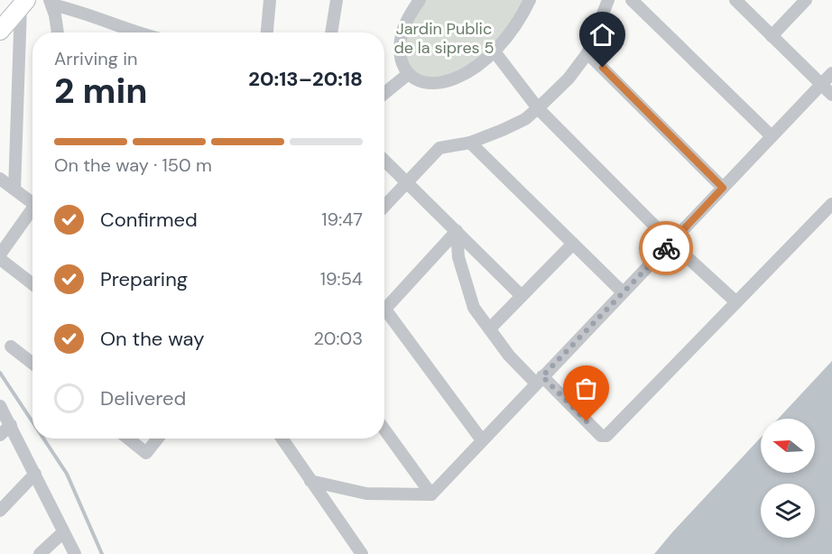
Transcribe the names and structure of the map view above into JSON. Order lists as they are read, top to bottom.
{
  "parks": ["Jardin Public de la sipres 5"],
  "north": "left",
  "page": {
    "heading": ["2 min", "Arriving in", "20:13–20:18"],
    "bar": "On the way · 150 m",
    "list": [
      ["Confirmed", "19:47"],
      ["Preparing", "19:54"],
      ["On the way", "20:03"],
      "Delivered"
    ]
  }
}
